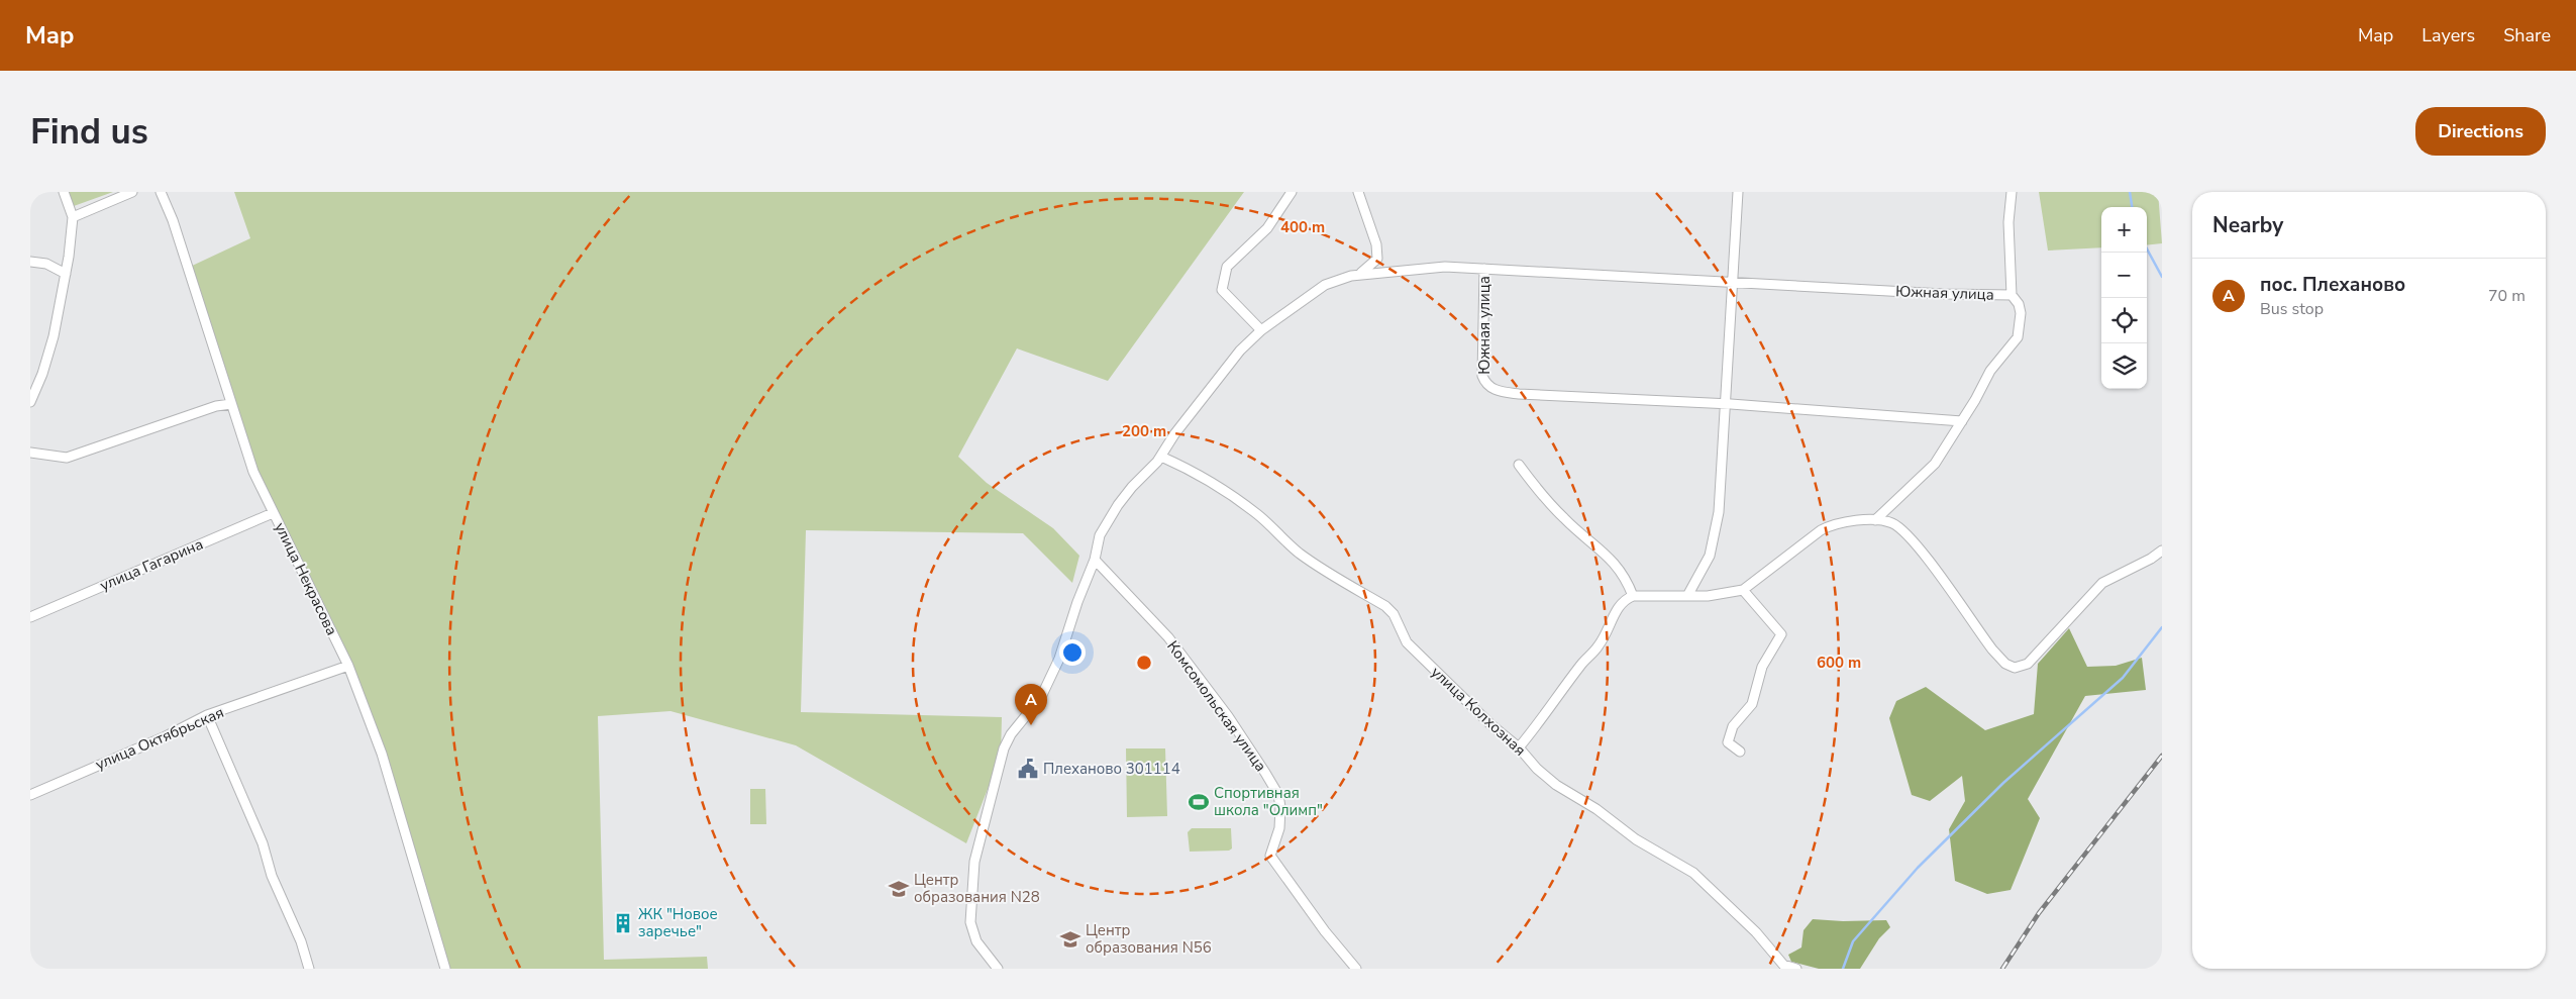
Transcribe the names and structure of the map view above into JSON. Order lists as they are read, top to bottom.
{
  "streets": {
    "street": [
      "Южная улица",
      "улица Гагарина",
      "улица Некрасова",
      "Комсомольская улица",
      "улица Колхозная",
      "улица Октябрьская"
    ]
  },
  "crossings": [
    ["улица Гагарина", "улица Некрасова"],
    ["улица Некрасова", "улица Октябрьская"]
  ],
  "places": {
    "public building": ["Плеханово 301114"],
    "sports": ["Спортивная школа \"Олимп\""],
    "school or university": ["Центр образования N28", "Центр образования N56"],
    "building": ["ЖК \"Новое заречье\""]
  },
  "page": {
    "header": "Map",
    "nav": ["Map", "Layers", "Share"],
    "buttons": "Directions",
    "title": "Find us",
    "heading": "Nearby",
    "map_buttons": ["+", "−"],
    "list": [
      {
        "mark": "A",
        "name": "пос. Плеханово",
        "note": "Bus stop",
        "value": "70 m"
      }
    ],
    "pins": "A"
  },
  "rings": ["400 m", "200 m", "600 m"]
}
